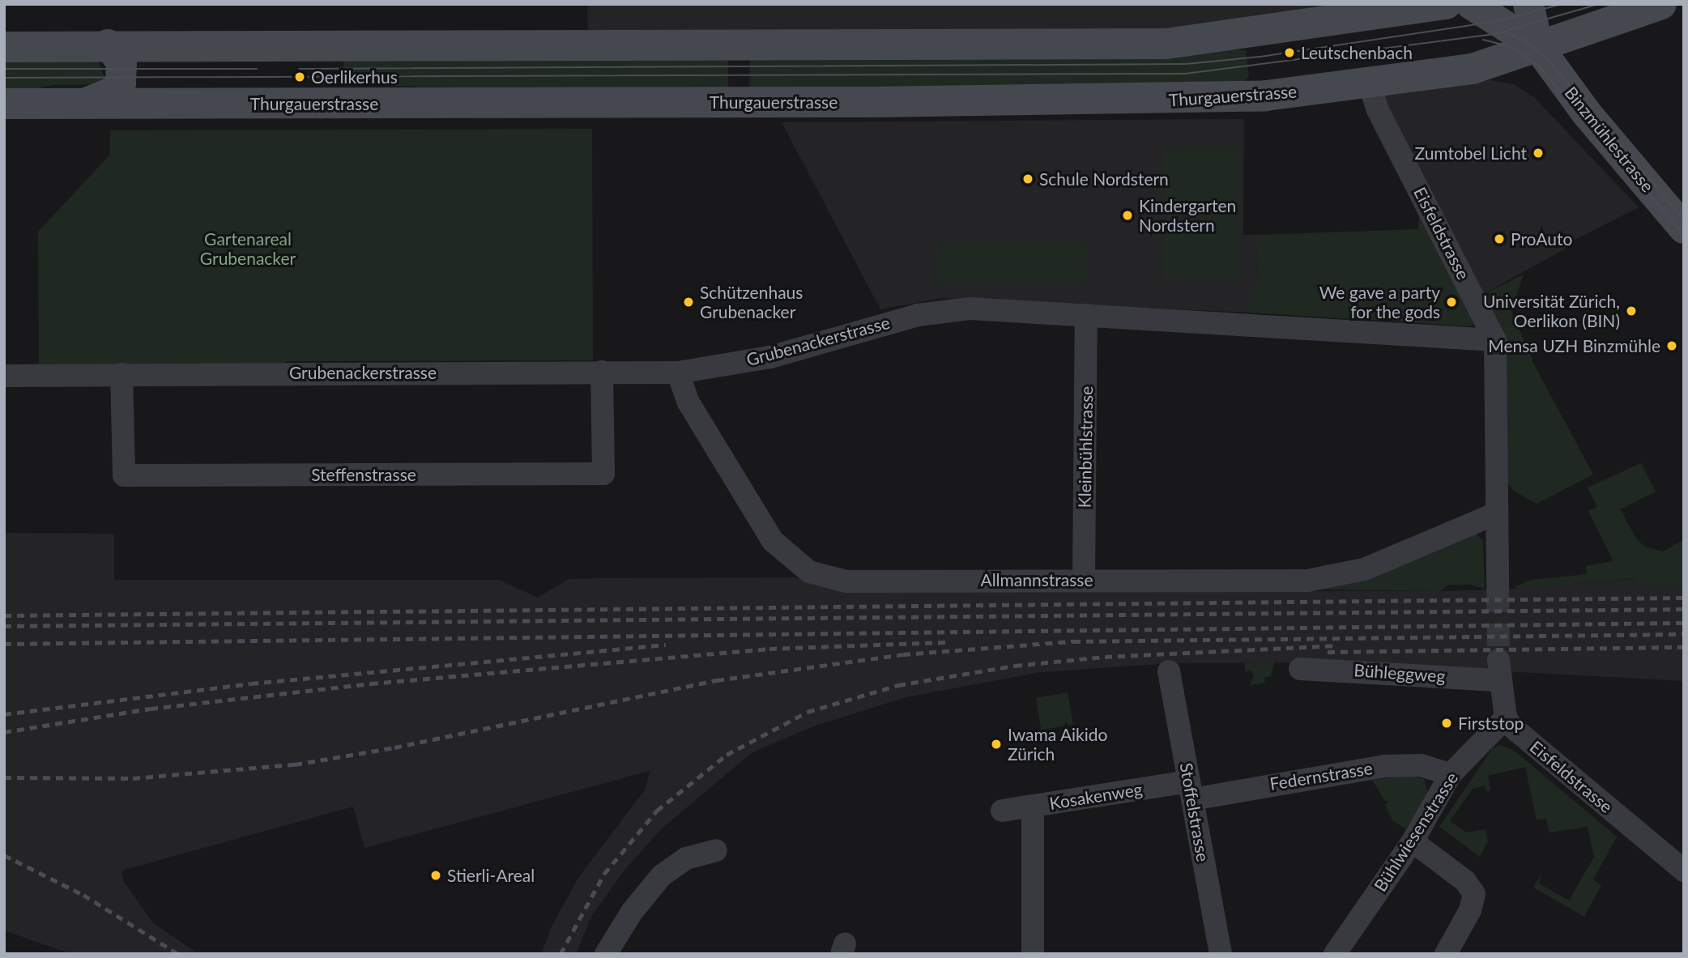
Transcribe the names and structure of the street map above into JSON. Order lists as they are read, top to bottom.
{
  "streets": {
    "main road": ["Thurgauerstrasse", "Binzmühlestrasse"],
    "street": [
      "Eisfeldstrasse",
      "Grubenackerstrasse",
      "Kleinbühlstrasse",
      "Steffenstrasse",
      "Allmannstrasse",
      "Bühleggweg",
      "Federnstrasse",
      "Kosakenweg",
      "Stoffelstrasse",
      "Bühlwiesenstrasse"
    ]
  },
  "crossings": [
    ["Thurgauerstrasse", "Binzmühlestrasse"],
    ["Thurgauerstrasse", "Eisfeldstrasse"],
    ["Eisfeldstrasse", "Grubenackerstrasse"],
    ["Eisfeldstrasse", "Allmannstrasse"],
    ["Eisfeldstrasse", "Bühleggweg"],
    ["Eisfeldstrasse", "Bühlwiesenstrasse"],
    ["Grubenackerstrasse", "Kleinbühlstrasse"],
    ["Grubenackerstrasse", "Steffenstrasse"],
    ["Grubenackerstrasse", "Allmannstrasse"],
    ["Kleinbühlstrasse", "Allmannstrasse"],
    ["Bühleggweg", "Bühlwiesenstrasse"],
    ["Federnstrasse", "Kosakenweg"],
    ["Federnstrasse", "Stoffelstrasse"],
    ["Federnstrasse", "Bühlwiesenstrasse"],
    ["Kosakenweg", "Stoffelstrasse"]
  ],
  "parks": ["Gartenareal Grubenacker"],
  "places": [
    "Leutschenbach",
    "Oerlikerhus",
    "Zumtobel Licht",
    "Schule Nordstern",
    "Kindergarten Nordstern",
    "ProAuto",
    "Schützenhaus Grubenacker",
    "We gave a party for the gods",
    "Universität Zürich, Oerlikon (BIN)",
    "Mensa UZH Binzmühle",
    "Firststop",
    "Iwama Aikido Zürich",
    "Stierli-Areal"
  ]
}
